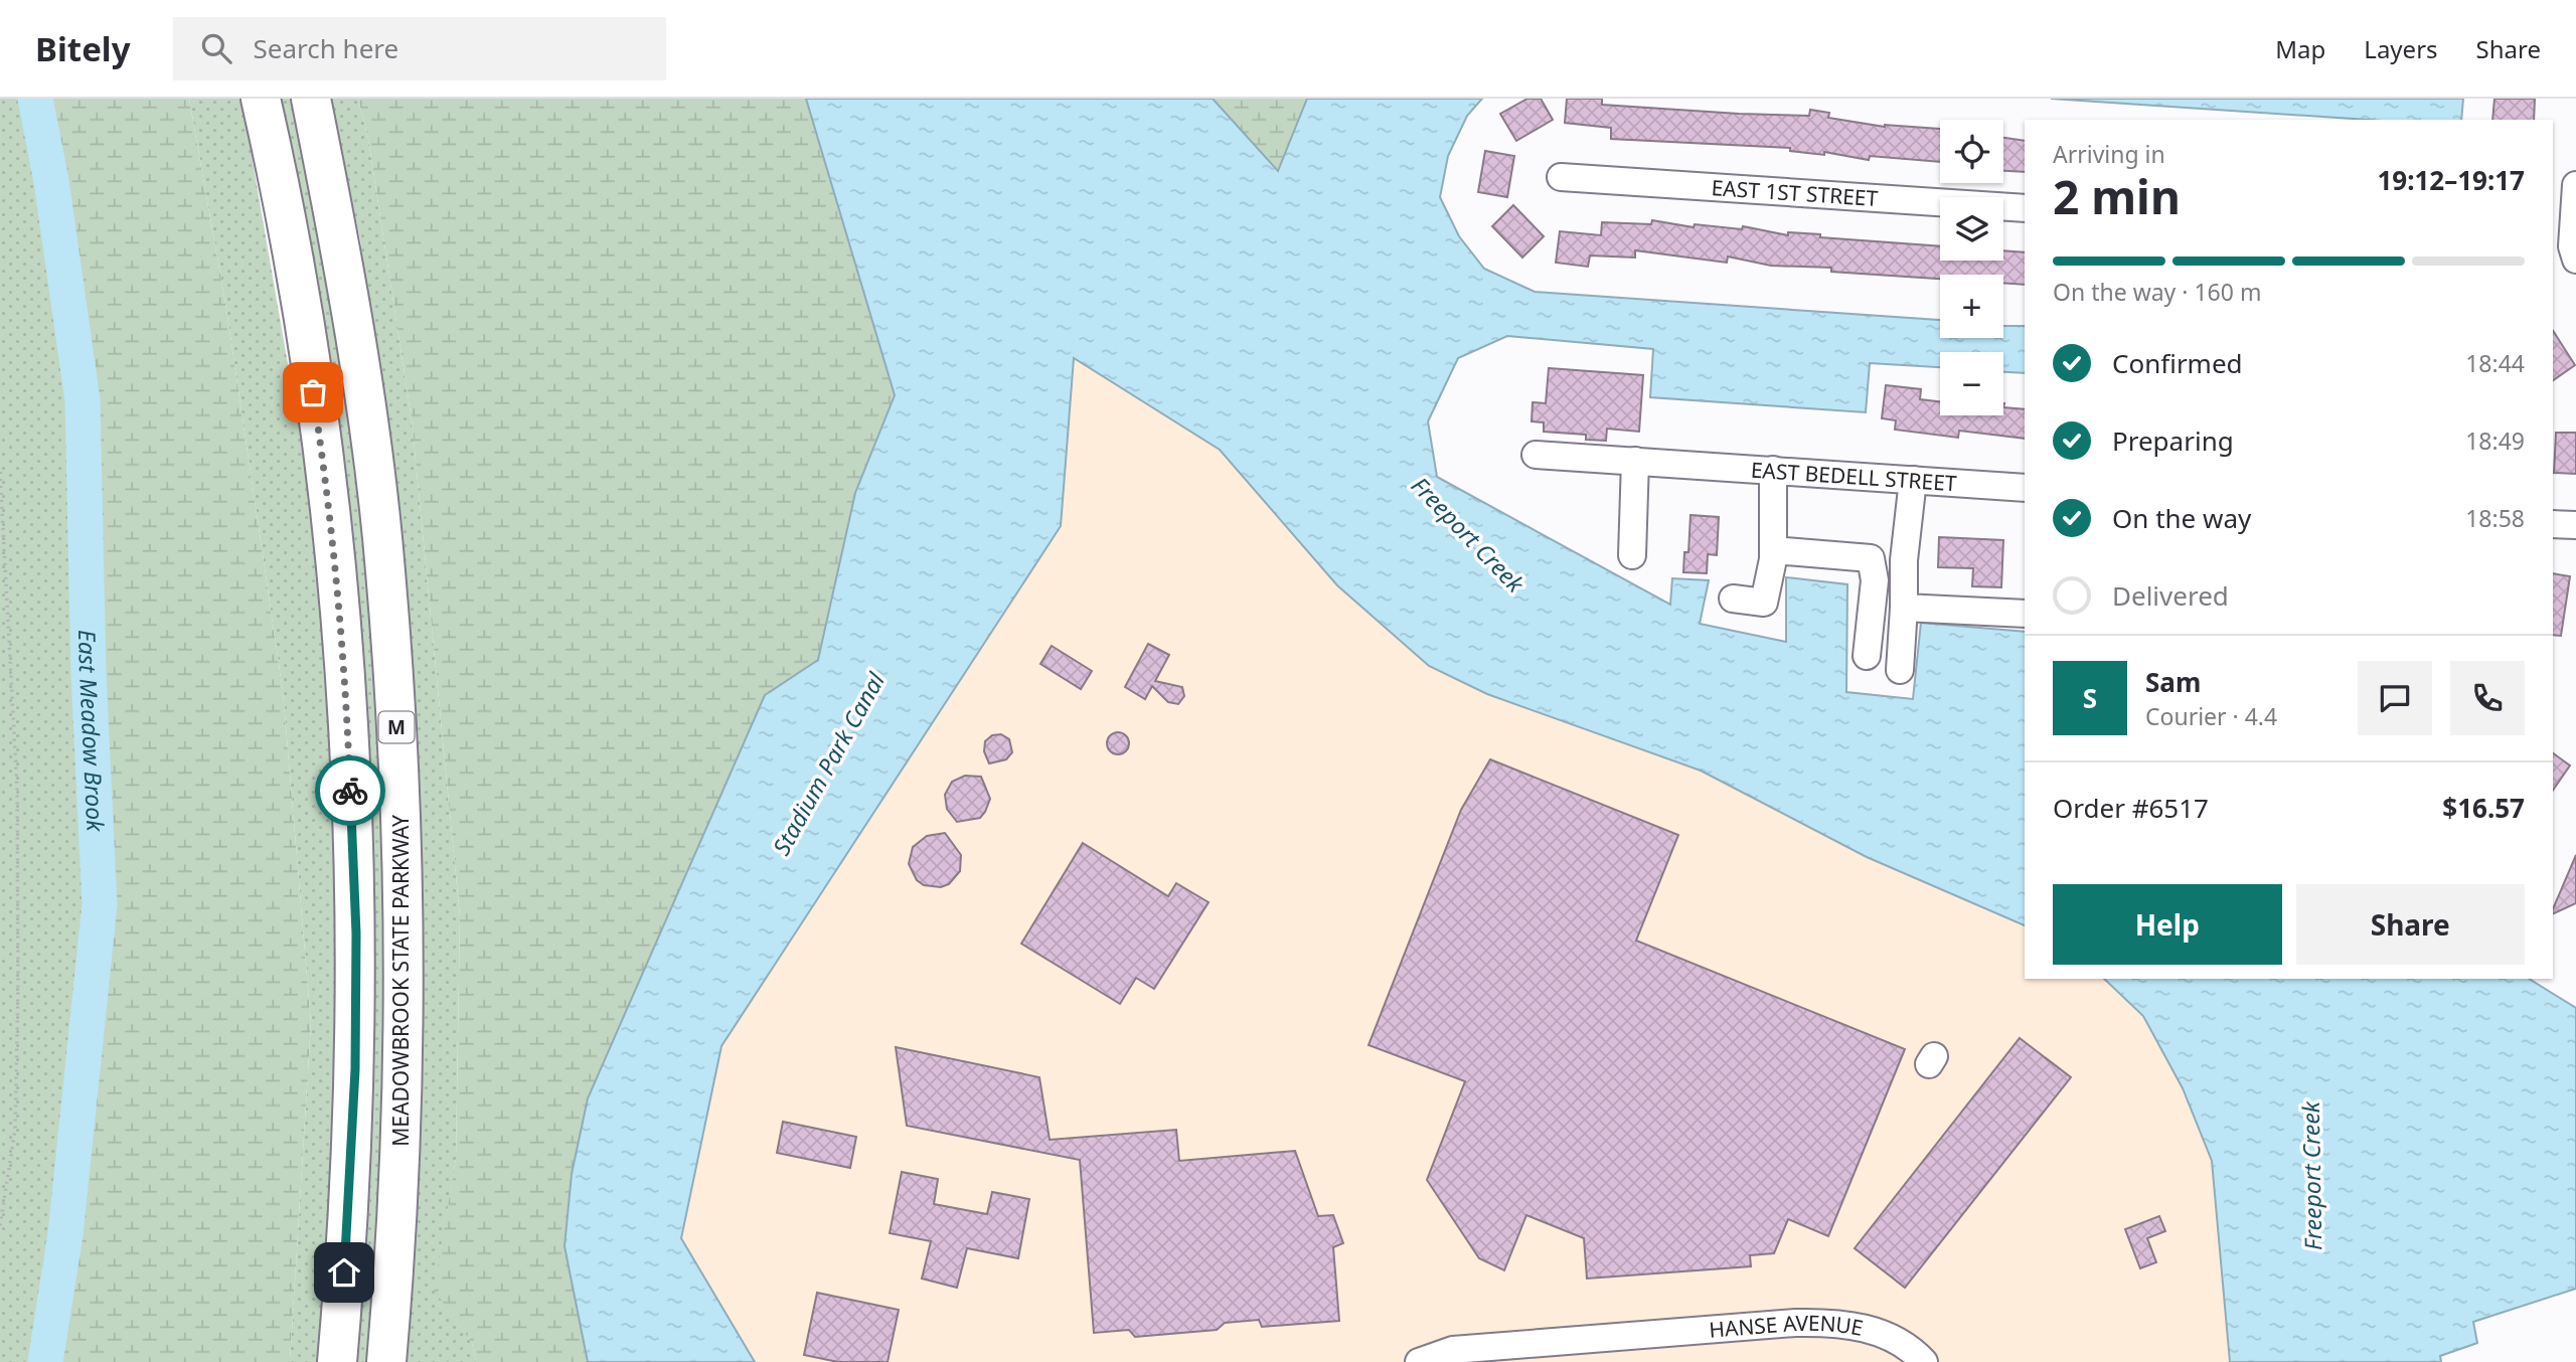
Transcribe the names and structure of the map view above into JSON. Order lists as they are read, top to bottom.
{
  "streets": {
    "highway": ["M", "MEADOWBROOK STATE PARKWAY"],
    "street": ["EAST 1ST STREET", "EAST BEDELL STREET", "HANSE AVENUE"]
  },
  "water": ["Freeport Creek", "East Meadow Brook", "Stadium Park Canal"],
  "page": {
    "header": "Bitely",
    "search": "Search here",
    "nav": ["Map", "Layers", "Share"],
    "map_buttons": ["+", "−"],
    "heading": ["2 min", "Arriving in", "19:12–19:17"],
    "panel": [
      "Sam",
      "Courier · 4.4",
      "Order #6517",
      "$16.57"
    ],
    "bar": "On the way · 160 m",
    "list": [
      ["Confirmed", "18:44"],
      ["Preparing", "18:49"],
      ["On the way", "18:58"],
      "Delivered"
    ],
    "round": "S",
    "buttons": ["Help", "Share"]
  }
}
